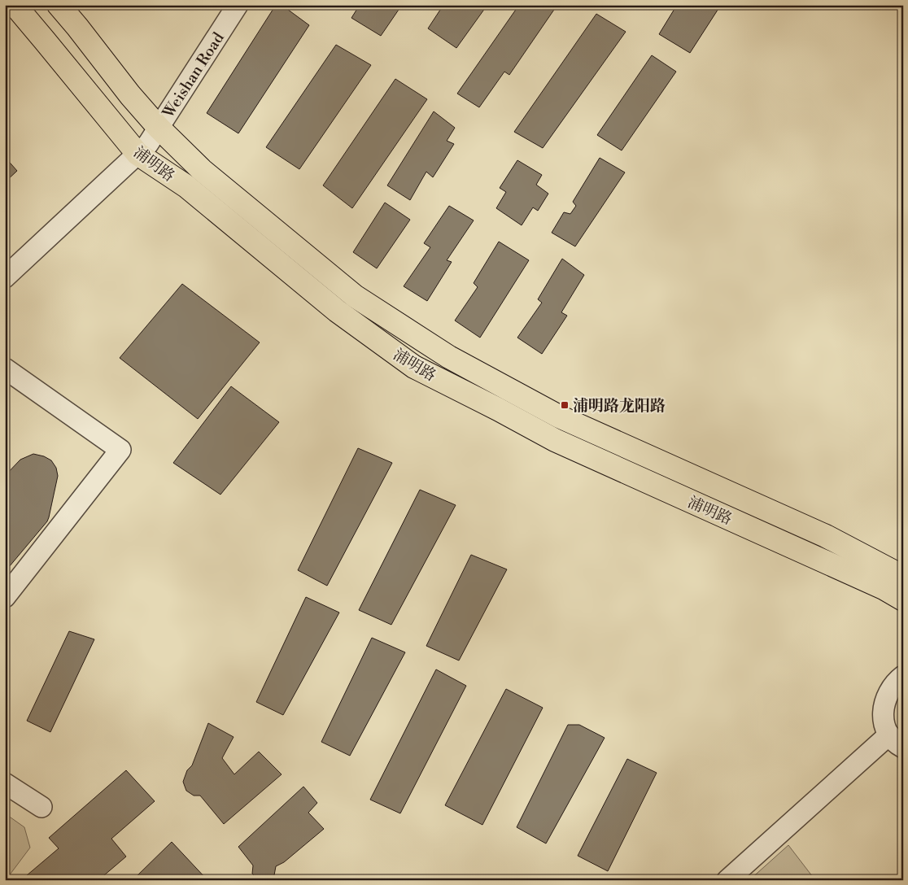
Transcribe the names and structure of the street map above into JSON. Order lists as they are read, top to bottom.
{
  "streets": {
    "main road": ["浦明路"],
    "street": ["Weishan Road"]
  },
  "crossings": [
    ["Weishan Road", "浦明路"]
  ],
  "places": {
    "transit": ["浦明路龙阳路"]
  }
}
